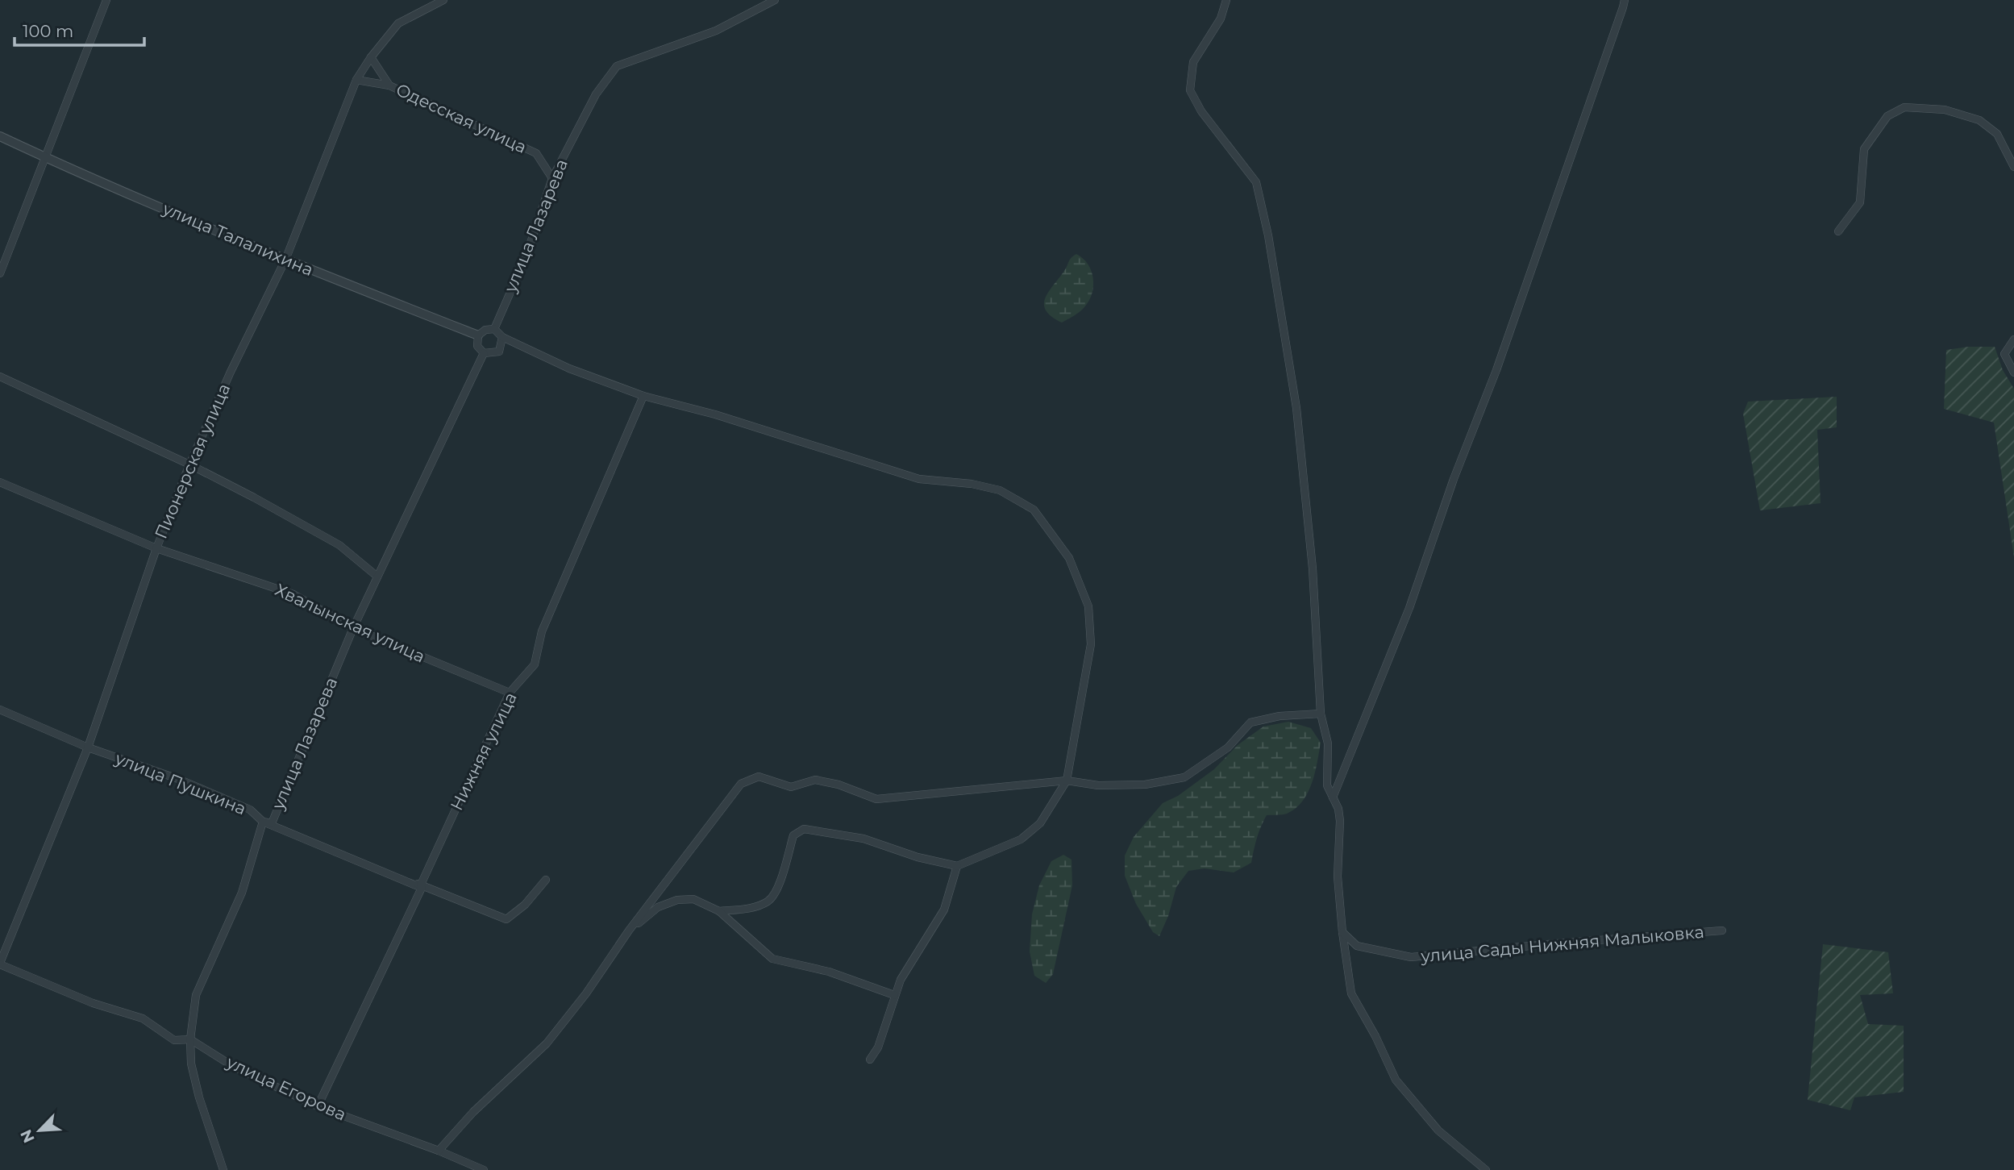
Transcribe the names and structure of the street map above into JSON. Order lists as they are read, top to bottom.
{
  "streets": {
    "street": [
      "Одесская улица",
      "улица Лазарева",
      "улица Талалихина",
      "Пионерская улица",
      "Хвалынская улица",
      "Нижняя улица",
      "улица Пушкина",
      "улица Сады Нижняя Малыковка",
      "улица Егорова"
    ]
  },
  "crossings": [
    ["Одесская улица", "улица Лазарева"],
    ["Одесская улица", "Пионерская улица"],
    ["улица Лазарева", "улица Талалихина"],
    ["улица Лазарева", "Хвалынская улица"],
    ["улица Лазарева", "улица Пушкина"],
    ["улица Лазарева", "улица Егорова"],
    ["улица Талалихина", "Пионерская улица"],
    ["Пионерская улица", "Хвалынская улица"],
    ["Пионерская улица", "улица Пушкина"],
    ["Пионерская улица", "улица Егорова"],
    ["Хвалынская улица", "Нижняя улица"],
    ["Нижняя улица", "улица Пушкина"],
    ["Нижняя улица", "улица Егорова"]
  ],
  "scale_bar": "100 m",
  "north": "bottom left"
}
